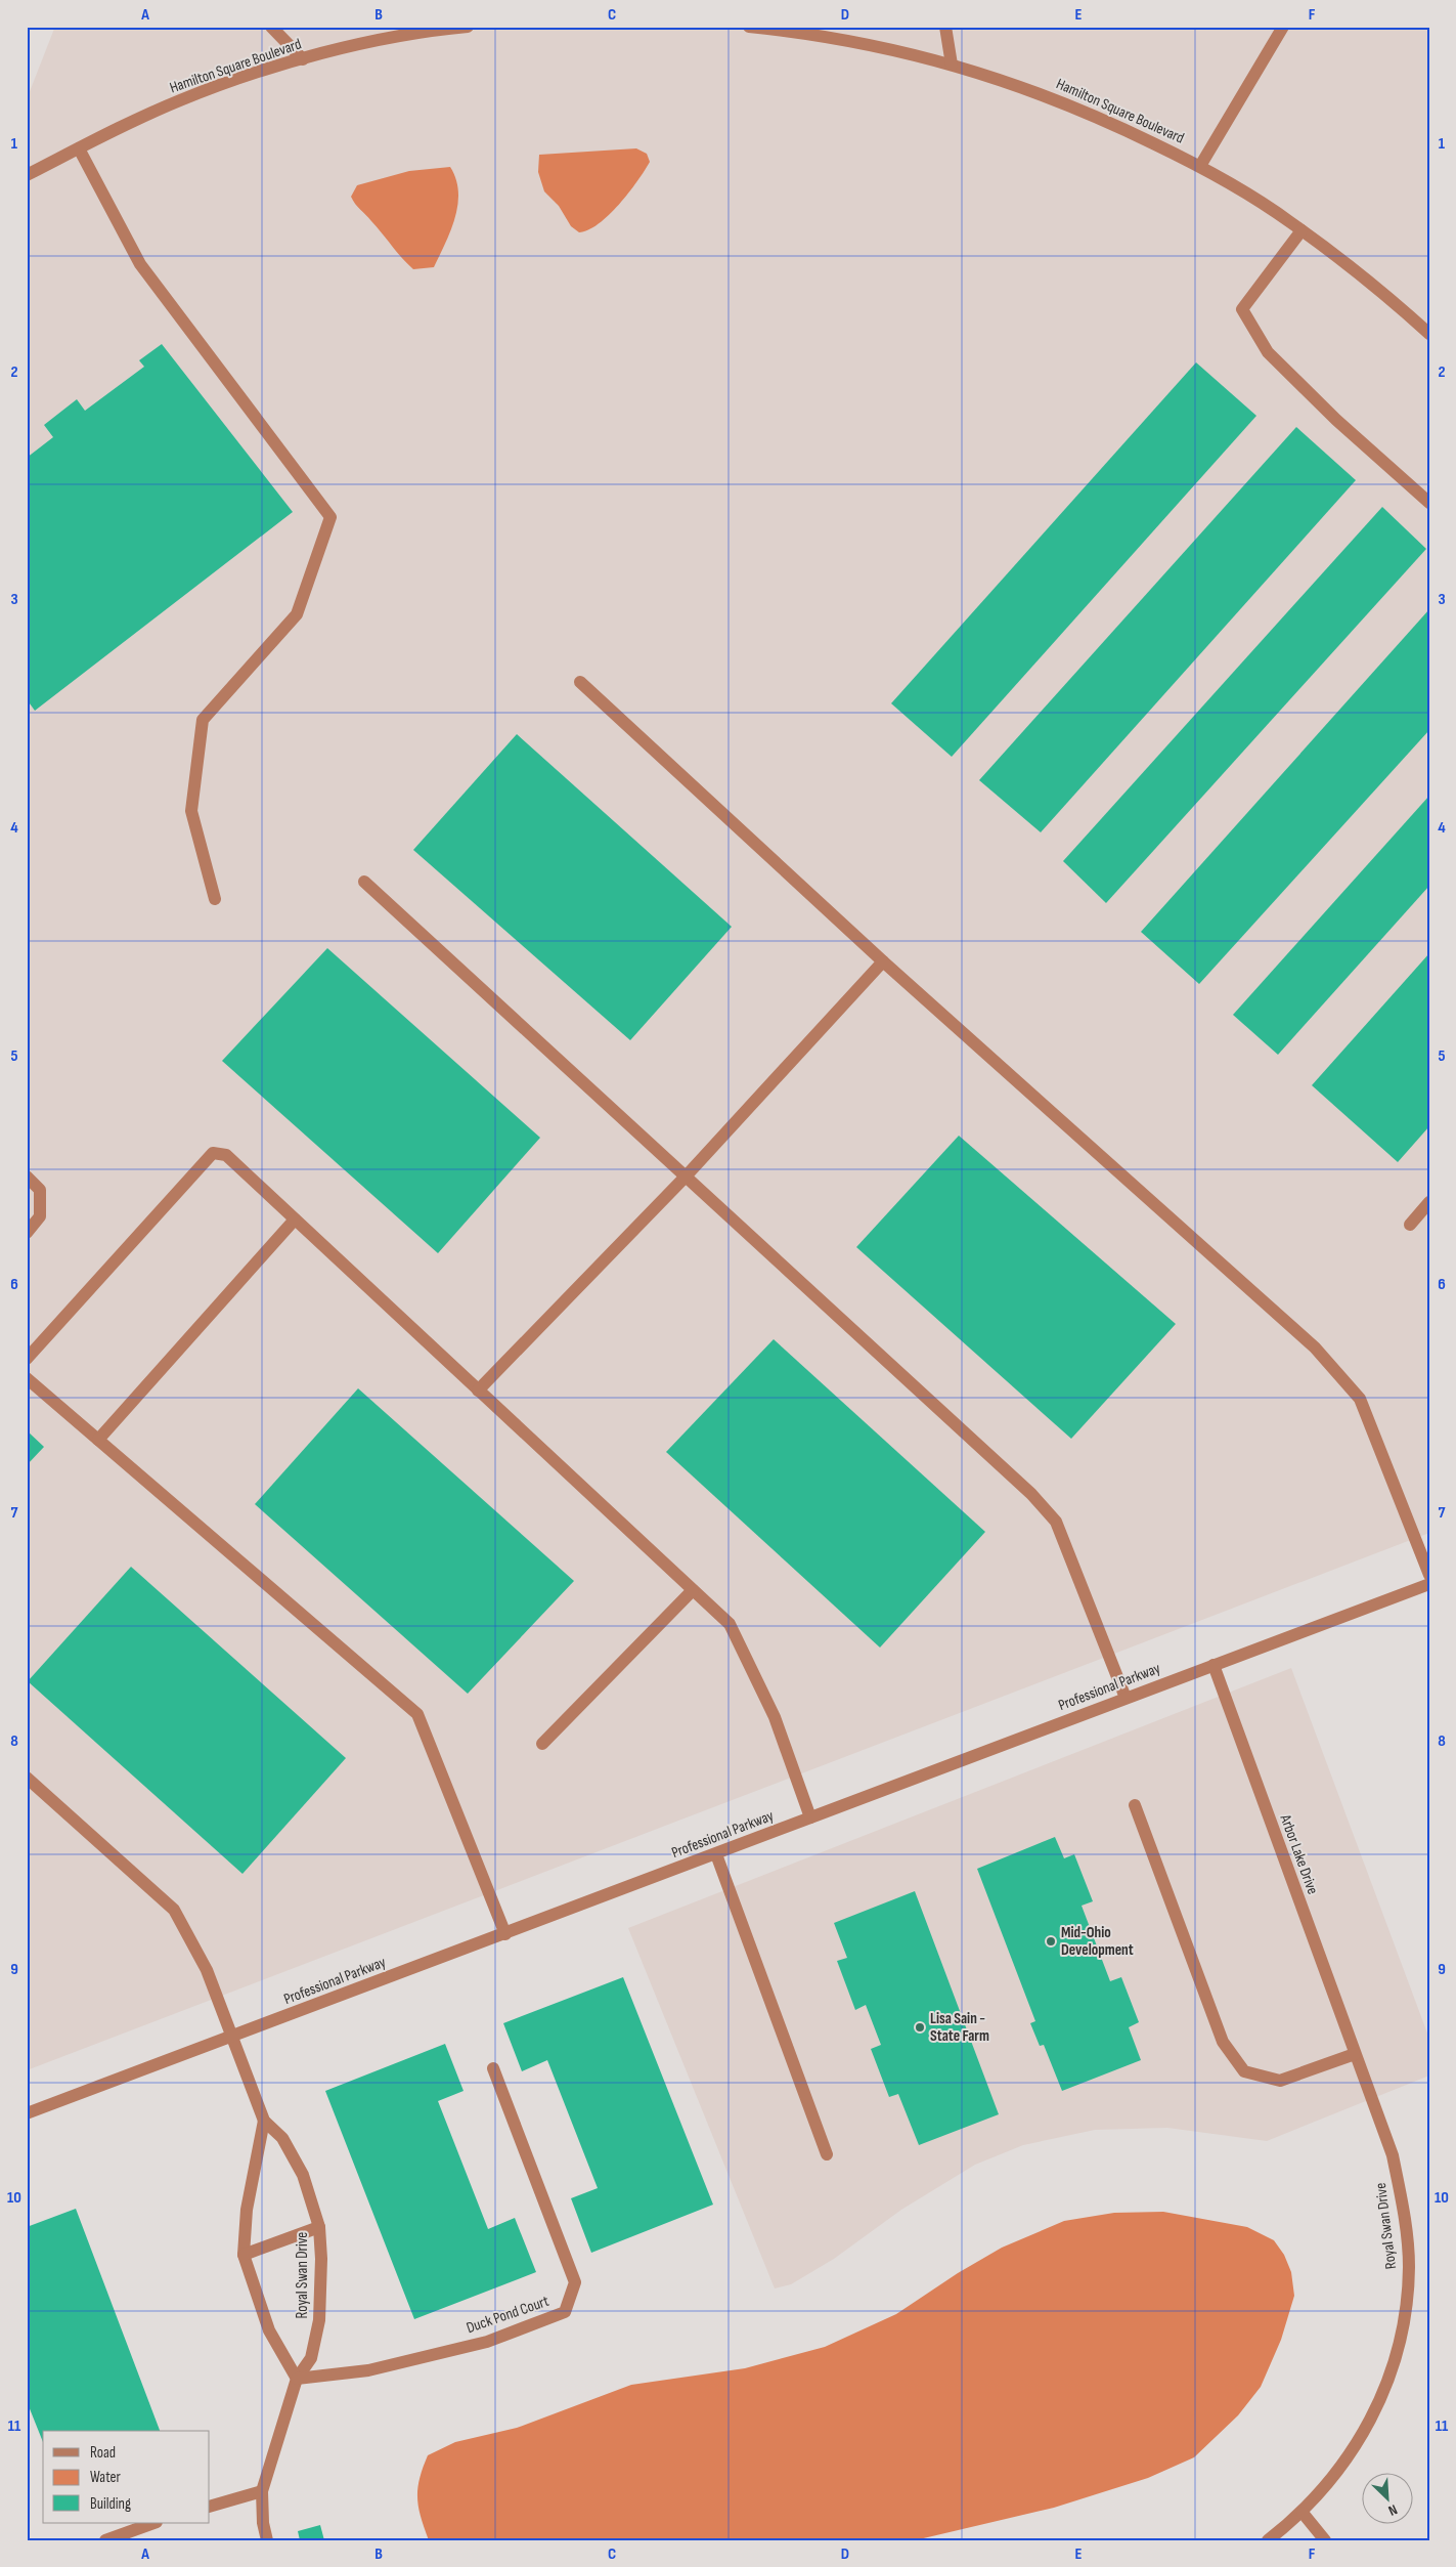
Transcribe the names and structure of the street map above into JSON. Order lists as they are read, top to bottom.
{
  "streets": {
    "street": [
      "Hamilton Square Boulevard",
      "Professional Parkway",
      "Arbor Lake Drive",
      "Royal Swan Drive",
      "Duck Pond Court"
    ]
  },
  "crossings": [
    ["Professional Parkway", "Arbor Lake Drive"],
    ["Professional Parkway", "Royal Swan Drive"],
    ["Arbor Lake Drive", "Royal Swan Drive"],
    ["Royal Swan Drive", "Duck Pond Court"]
  ],
  "places": ["Mid-Ohio Development", "Lisa Sain - State Farm"],
  "legend": ["Road", "Water", "Building"],
  "north": "bottom right",
  "grid": {
    "columns": [
      "A",
      "B",
      "C",
      "D",
      "E",
      "F"
    ],
    "rows": [
      "1",
      "2",
      "3",
      "4",
      "5",
      "6",
      "7",
      "8",
      "9",
      "10",
      "11"
    ]
  }
}
